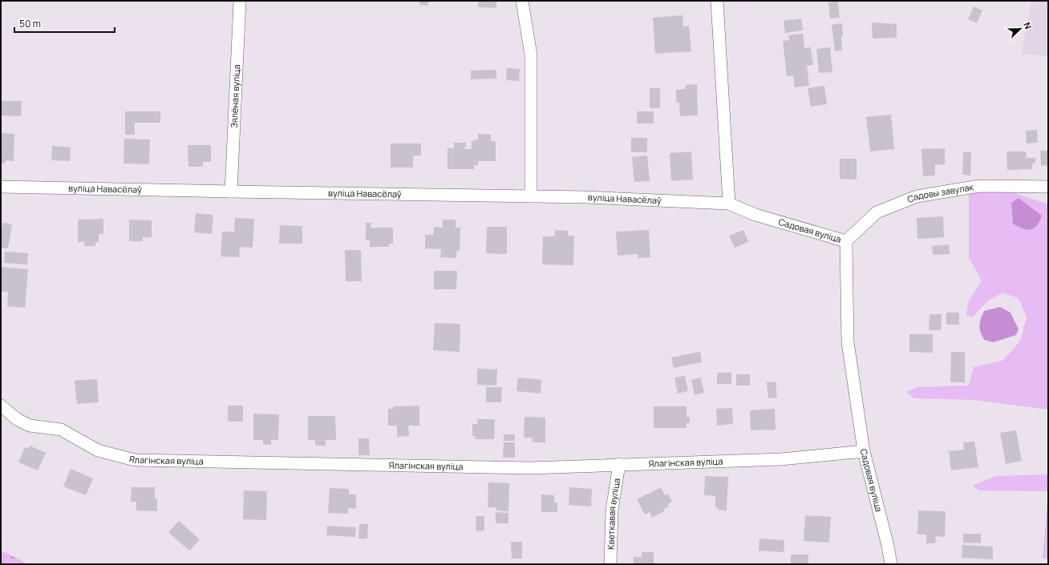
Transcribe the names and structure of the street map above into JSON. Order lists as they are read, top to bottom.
{
  "streets": {
    "street": [
      "Зялёная вуліца",
      "вуліца Навасёлаў",
      "Садовы завулак",
      "Садовая вуліца",
      "Ялагінская вуліца",
      "Кветкавая вуліца"
    ]
  },
  "crossings": [
    ["Зялёная вуліца", "вуліца Навасёлаў"],
    ["вуліца Навасёлаў", "Садовая вуліца"],
    ["Садовы завулак", "Садовая вуліца"],
    ["Садовая вуліца", "Ялагінская вуліца"],
    ["Ялагінская вуліца", "Кветкавая вуліца"]
  ],
  "scale_bar": "50 m",
  "north": "top right"
}
